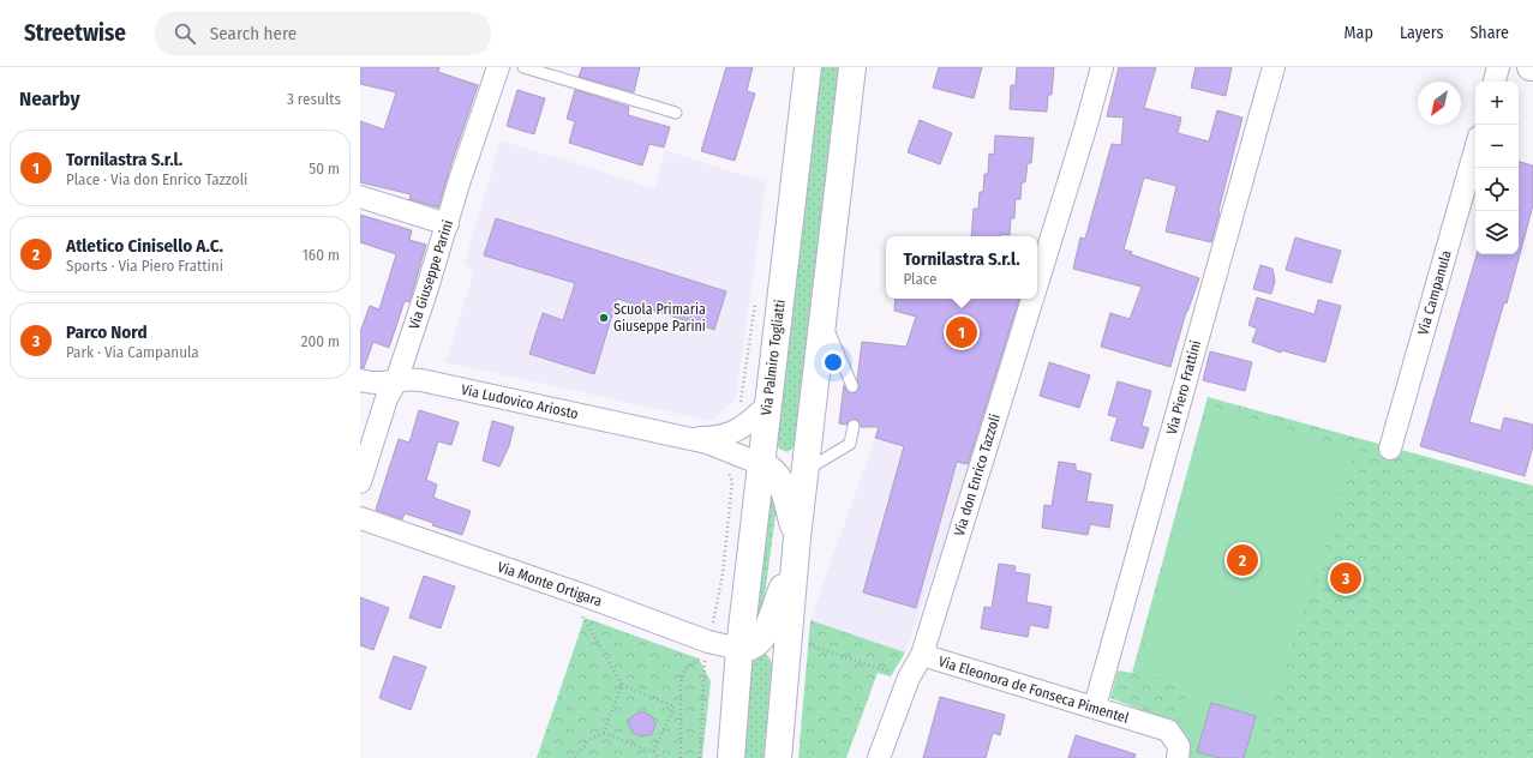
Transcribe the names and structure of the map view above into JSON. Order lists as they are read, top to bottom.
{
  "streets": {
    "street": [
      "Via Giuseppe Parini",
      "Via Campanula",
      "Via Palmiro Togliatti",
      "Via Piero Frattini",
      "Via Ludovico Ariosto",
      "Via don Enrico Tazzoli",
      "Via Monte Ortigara",
      "Via Eleonora de Fonseca Pimentel"
    ]
  },
  "crossings": [
    ["Via Giuseppe Parini", "Via Ludovico Ariosto"],
    ["Via Palmiro Togliatti", "Via Ludovico Ariosto"],
    ["Via Palmiro Togliatti", "Via Monte Ortigara"],
    ["Via Piero Frattini", "Via Eleonora de Fonseca Pimentel"],
    ["Via don Enrico Tazzoli", "Via Eleonora de Fonseca Pimentel"]
  ],
  "places": ["Scuola Primaria Giuseppe Parini"],
  "north": "bottom left",
  "page": {
    "header": "Streetwise",
    "search": "Search here",
    "nav": ["Map", "Layers", "Share"],
    "heading": ["Nearby", "3 results"],
    "map_buttons": ["+", "−"],
    "list": [
      {
        "mark": "1",
        "name": "Tornilastra S.r.l.",
        "note": "Place · Via don Enrico Tazzoli",
        "value": "50 m"
      },
      {
        "mark": "2",
        "name": "Atletico Cinisello A.C.",
        "note": "Sports · Via Piero Frattini",
        "value": "160 m"
      },
      {
        "mark": "3",
        "name": "Parco Nord",
        "note": "Park · Via Campanula",
        "value": "200 m"
      }
    ],
    "popup": ["Tornilastra S.r.l.", "Place"],
    "pins": ["1", "2", "3"]
  }
}
